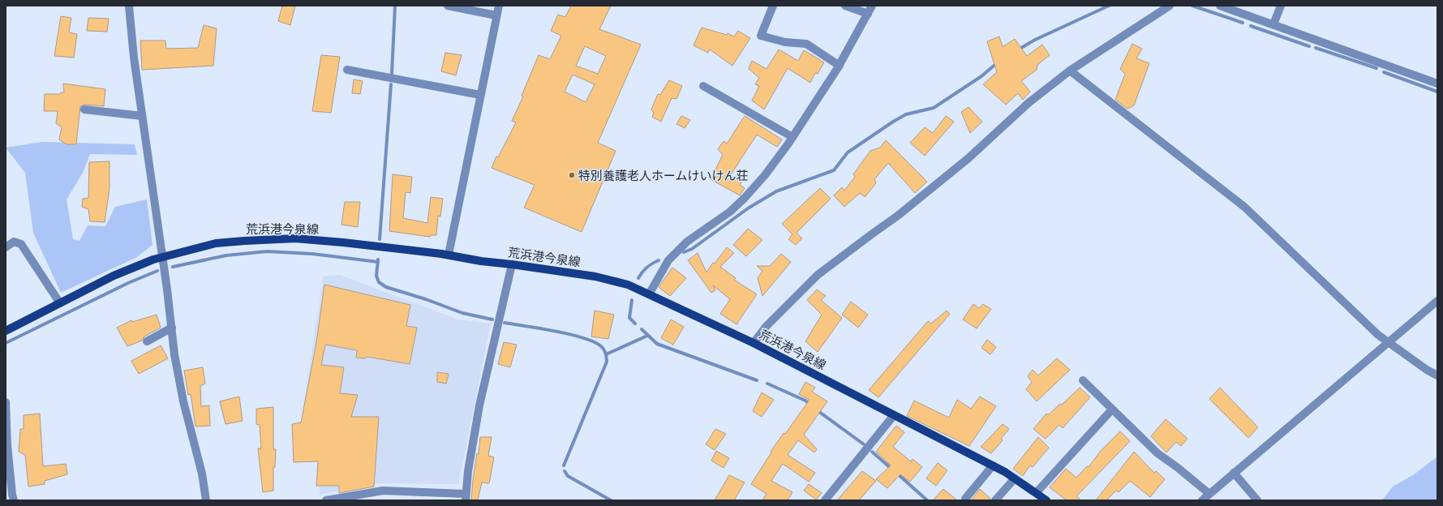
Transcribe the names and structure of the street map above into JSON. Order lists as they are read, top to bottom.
{
  "streets": {
    "main road": ["荒浜港今泉線"]
  },
  "places": ["特別養護老人ホームけいけん荘"]
}
